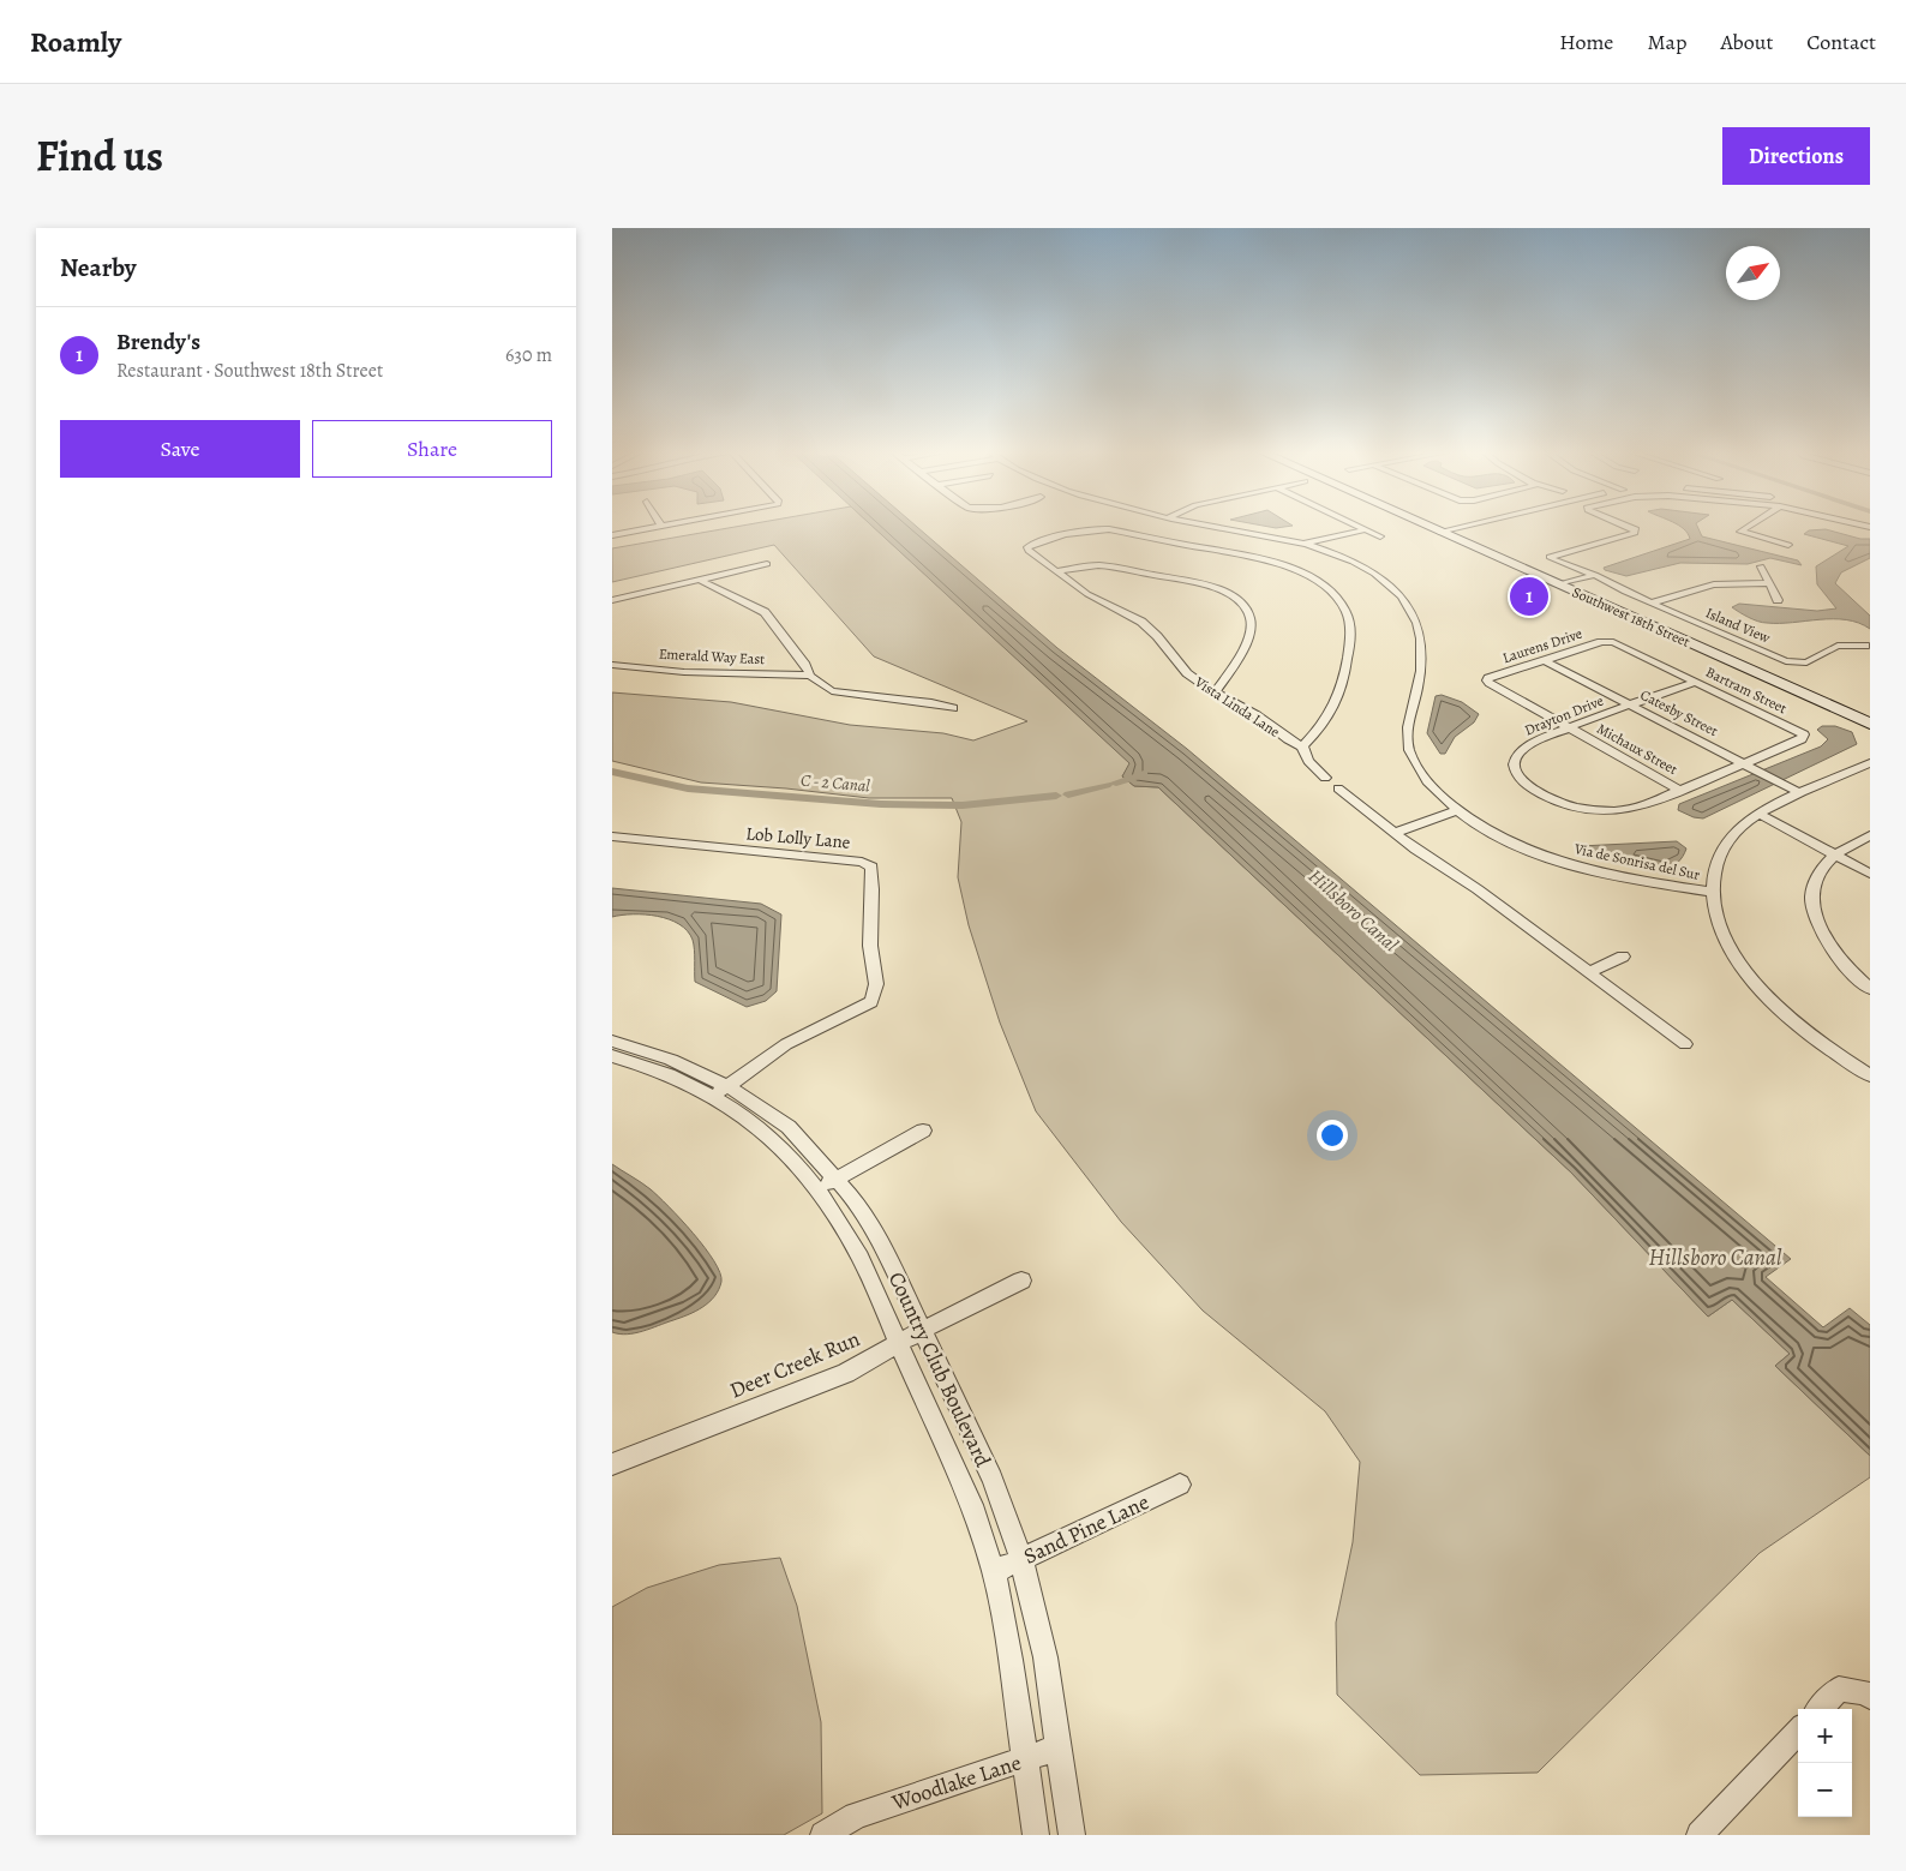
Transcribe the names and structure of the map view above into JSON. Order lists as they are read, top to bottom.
{
  "streets": {
    "main road": ["Southwest 18th Street"],
    "street": [
      "Island View",
      "Laurens Drive",
      "Emerald Way East",
      "Bartram Street",
      "Vista Linda Lane",
      "Catesby Street",
      "Drayton Drive",
      "Michaux Street",
      "Lob Lolly Lane",
      "Via de Sonrisa del Sur",
      "Deer Creek Run",
      "Country Club Boulevard",
      "Sand Pine Lane",
      "Woodlake Lane"
    ]
  },
  "crossings": [
    ["Laurens Drive", "Bartram Street"],
    ["Laurens Drive", "Catesby Street"],
    ["Laurens Drive", "Michaux Street"],
    ["Bartram Street", "Drayton Drive"],
    ["Catesby Street", "Drayton Drive"],
    ["Drayton Drive", "Michaux Street"],
    ["Lob Lolly Lane", "Country Club Boulevard"],
    ["Deer Creek Run", "Country Club Boulevard"],
    ["Country Club Boulevard", "Sand Pine Lane"],
    ["Country Club Boulevard", "Woodlake Lane"]
  ],
  "water": ["C - 2 Canal", "Hillsboro Canal"],
  "north": "top right",
  "page": {
    "header": "Roamly",
    "nav": [
      "Home",
      "Map",
      "About",
      "Contact"
    ],
    "title": "Find us",
    "buttons": [
      "Directions",
      ["Save", "Share"]
    ],
    "heading": "Nearby",
    "list": [
      {
        "mark": "1",
        "name": "Brendy's",
        "note": "Restaurant · Southwest 18th Street",
        "value": "630 m"
      }
    ],
    "pins": "1",
    "map_buttons": ["+", "−"]
  }
}
